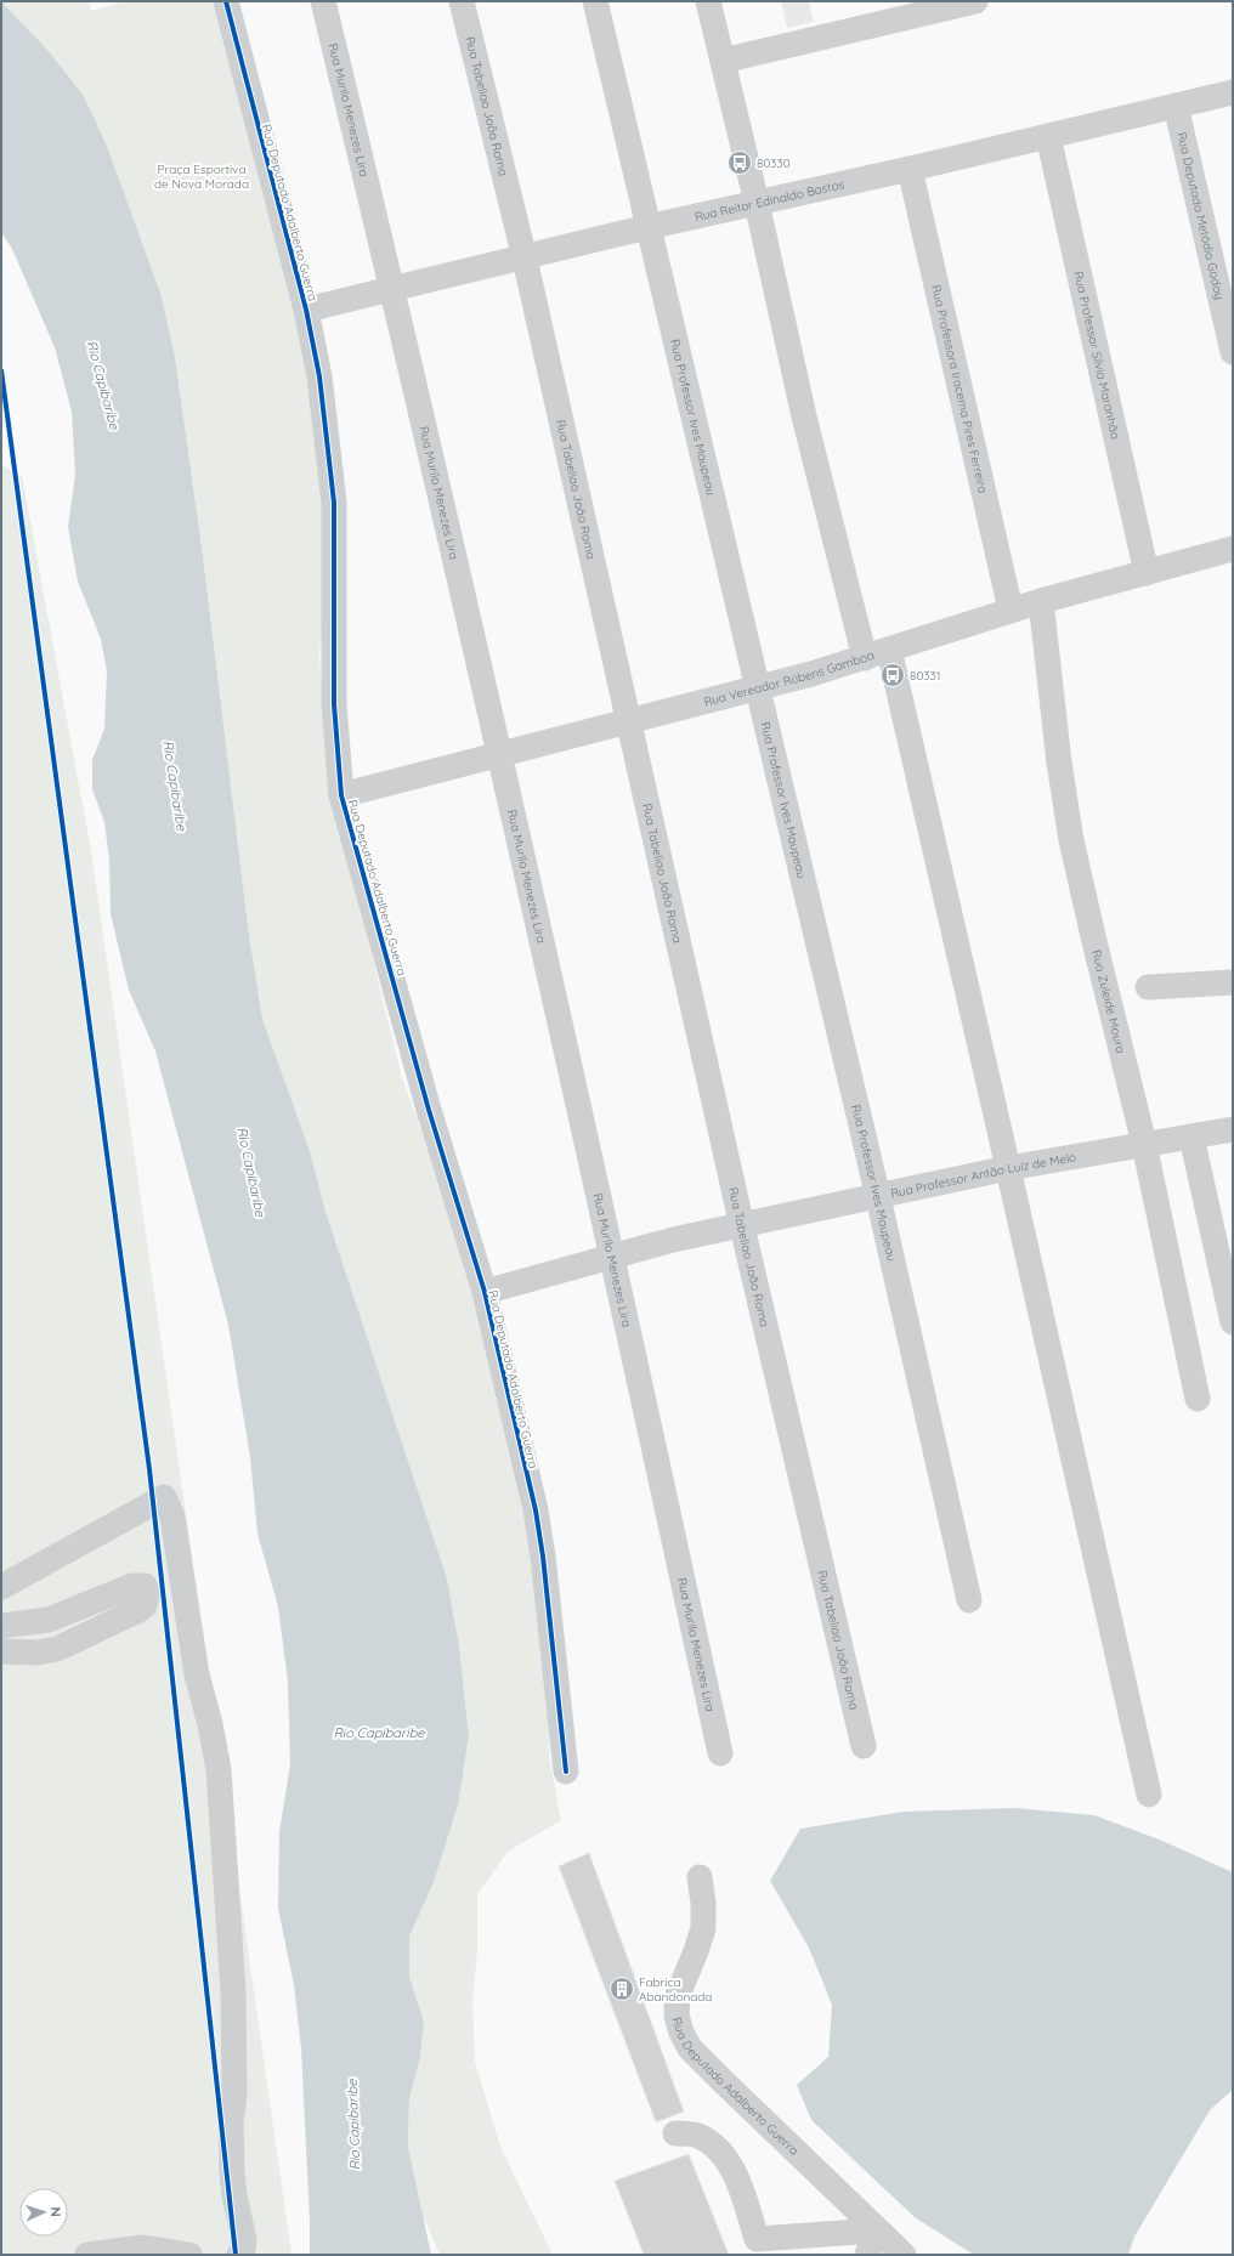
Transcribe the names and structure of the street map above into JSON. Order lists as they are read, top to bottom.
{
  "streets": {
    "street": [
      "Rua Tabeliao João Roma",
      "Rua Murilo Menezes Lira",
      "Rua Reitor Edinaldo Bastos",
      "Rua Deputado Adalberto Guerra",
      "Rua Deputado Metódio Godoy",
      "Rua Professor Sílvio Maranhão",
      "Rua Professora Iracema Pires Ferreira",
      "Rua Professor Ives Maupeau",
      "Rua Vereador Rúbens Gamboa",
      "Rua Zuleide Moura",
      "Rua Professor Antão Luiz de Melo"
    ]
  },
  "crossings": [
    ["Rua Tabeliao João Roma", "Rua Reitor Edinaldo Bastos"],
    ["Rua Tabeliao João Roma", "Rua Vereador Rúbens Gamboa"],
    ["Rua Tabeliao João Roma", "Rua Professor Antão Luiz de Melo"],
    ["Rua Murilo Menezes Lira", "Rua Reitor Edinaldo Bastos"],
    ["Rua Murilo Menezes Lira", "Rua Vereador Rúbens Gamboa"],
    ["Rua Murilo Menezes Lira", "Rua Professor Antão Luiz de Melo"],
    ["Rua Reitor Edinaldo Bastos", "Rua Deputado Adalberto Guerra"],
    ["Rua Reitor Edinaldo Bastos", "Rua Deputado Metódio Godoy"],
    ["Rua Reitor Edinaldo Bastos", "Rua Professor Sílvio Maranhão"],
    ["Rua Reitor Edinaldo Bastos", "Rua Professora Iracema Pires Ferreira"],
    ["Rua Reitor Edinaldo Bastos", "Rua Professor Ives Maupeau"],
    ["Rua Deputado Adalberto Guerra", "Rua Vereador Rúbens Gamboa"],
    ["Rua Deputado Adalberto Guerra", "Rua Professor Antão Luiz de Melo"],
    ["Rua Professor Sílvio Maranhão", "Rua Vereador Rúbens Gamboa"],
    ["Rua Professora Iracema Pires Ferreira", "Rua Vereador Rúbens Gamboa"],
    ["Rua Professor Ives Maupeau", "Rua Vereador Rúbens Gamboa"],
    ["Rua Professor Ives Maupeau", "Rua Professor Antão Luiz de Melo"],
    ["Rua Vereador Rúbens Gamboa", "Rua Zuleide Moura"],
    ["Rua Zuleide Moura", "Rua Professor Antão Luiz de Melo"]
  ],
  "water": ["Rio Capibaribe"],
  "parks": ["Praça Esportiva de Nova Morada"],
  "places": {
    "bus stop": ["80330", "80331"],
    "building": ["Fabrica Abandonada"]
  },
  "north": "right"
}
